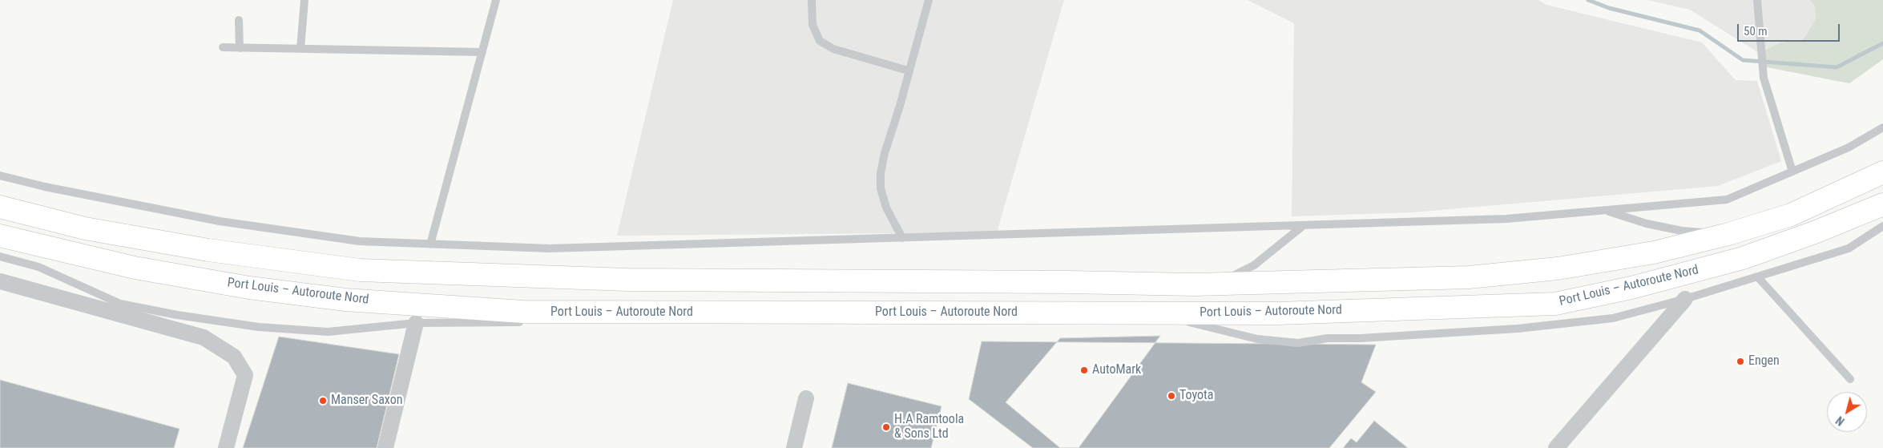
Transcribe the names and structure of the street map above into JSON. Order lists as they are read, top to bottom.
{
  "streets": {
    "highway": ["Port Louis – Autoroute Nord"]
  },
  "places": [
    "Engen",
    "AutoMark",
    "Toyota",
    "Manser Saxon",
    "H.A Ramtoola & Sons Ltd"
  ],
  "scale_bar": "50 m",
  "north": "bottom left"
}
